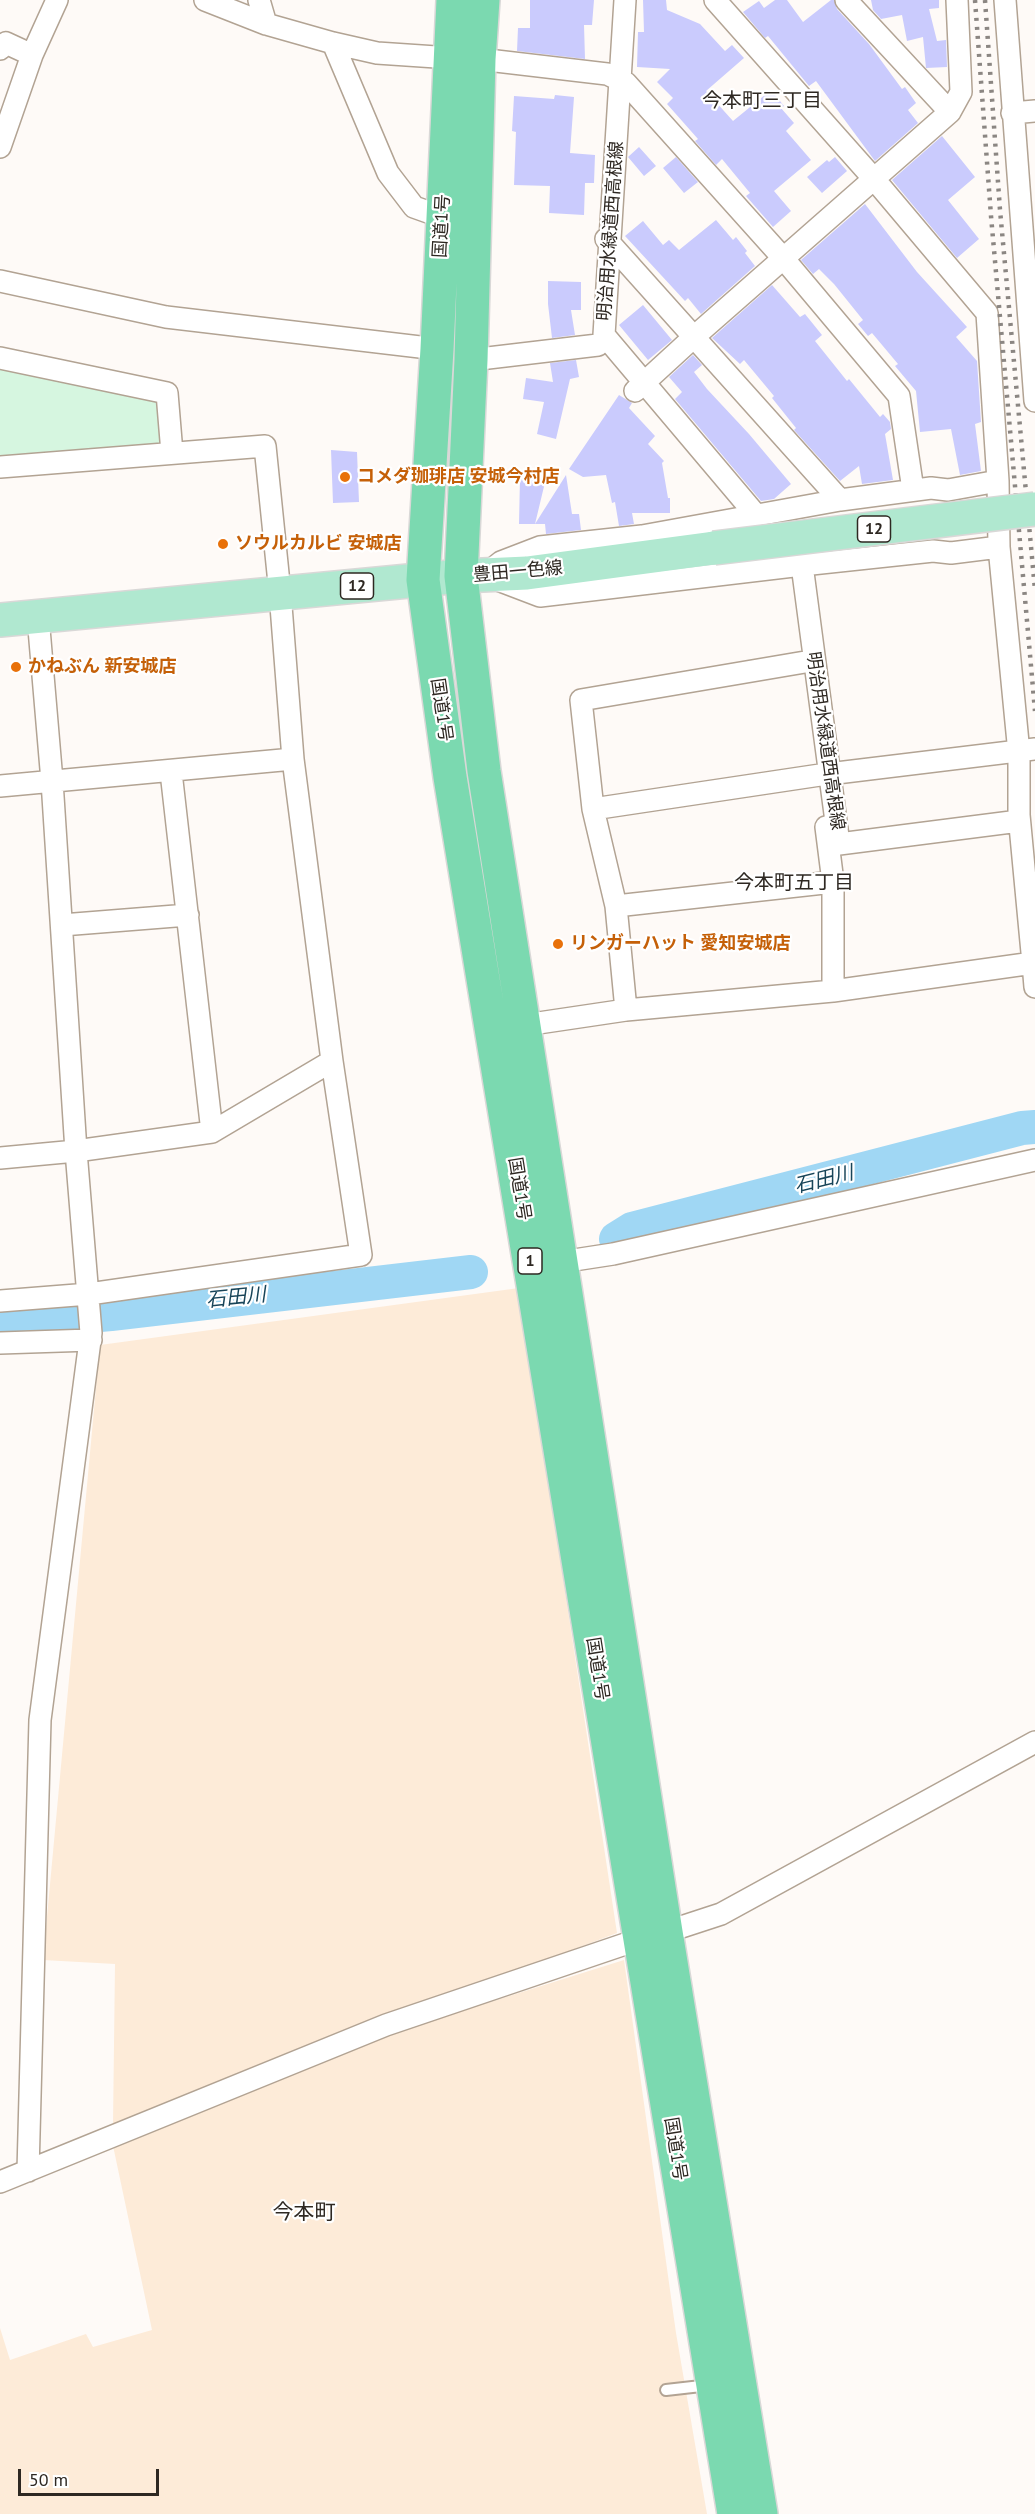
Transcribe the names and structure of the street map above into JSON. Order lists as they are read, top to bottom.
{
  "streets": {
    "highway": ["国道1号", "1"],
    "main road": ["12", "豊田一色線"],
    "street": ["明治用水緑道西高根線"]
  },
  "crossings": [
    ["国道1号", "豊田一色線"]
  ],
  "districts": ["今本町三丁目", "今本町五丁目", "今本町"],
  "water": ["石田川"],
  "places": [
    "コメダ珈琲店 安城今村店",
    "ソウルカルビ 安城店",
    "かねぶん 新安城店",
    "リンガーハット 愛知安城店"
  ],
  "scale_bar": "50 m"
}
